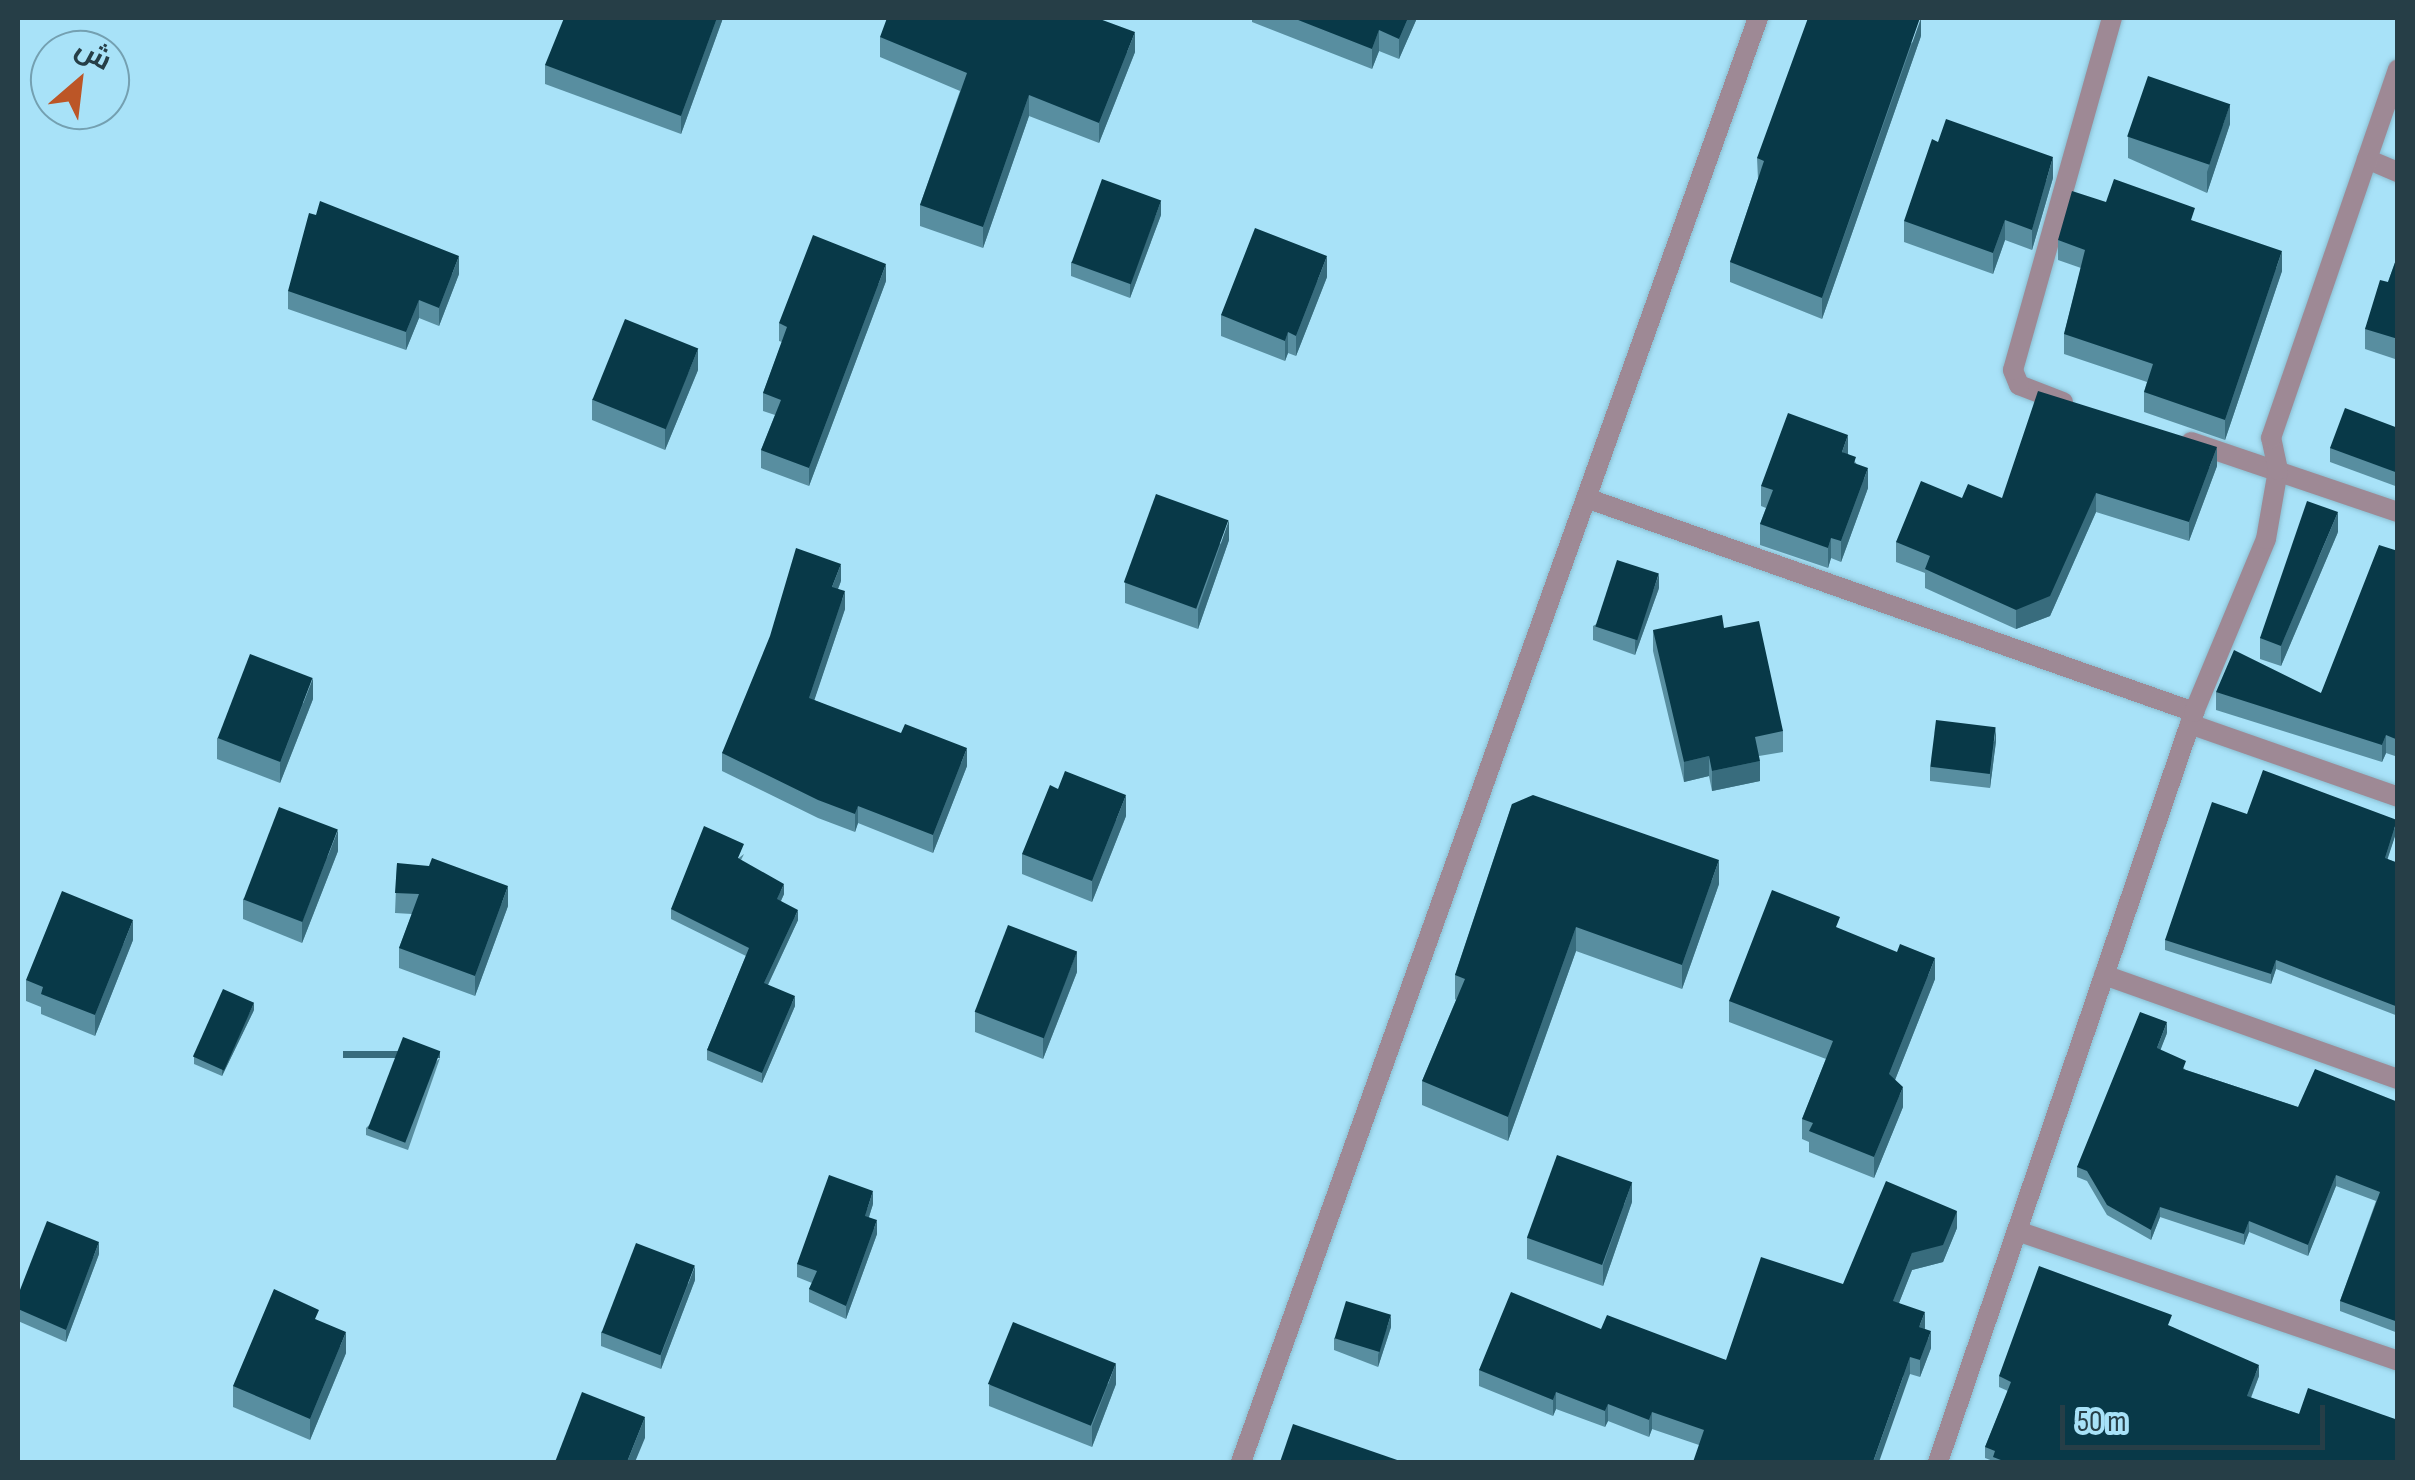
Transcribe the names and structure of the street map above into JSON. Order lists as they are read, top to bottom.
{
  "scale_bar": "50 m",
  "north": "top right"
}
